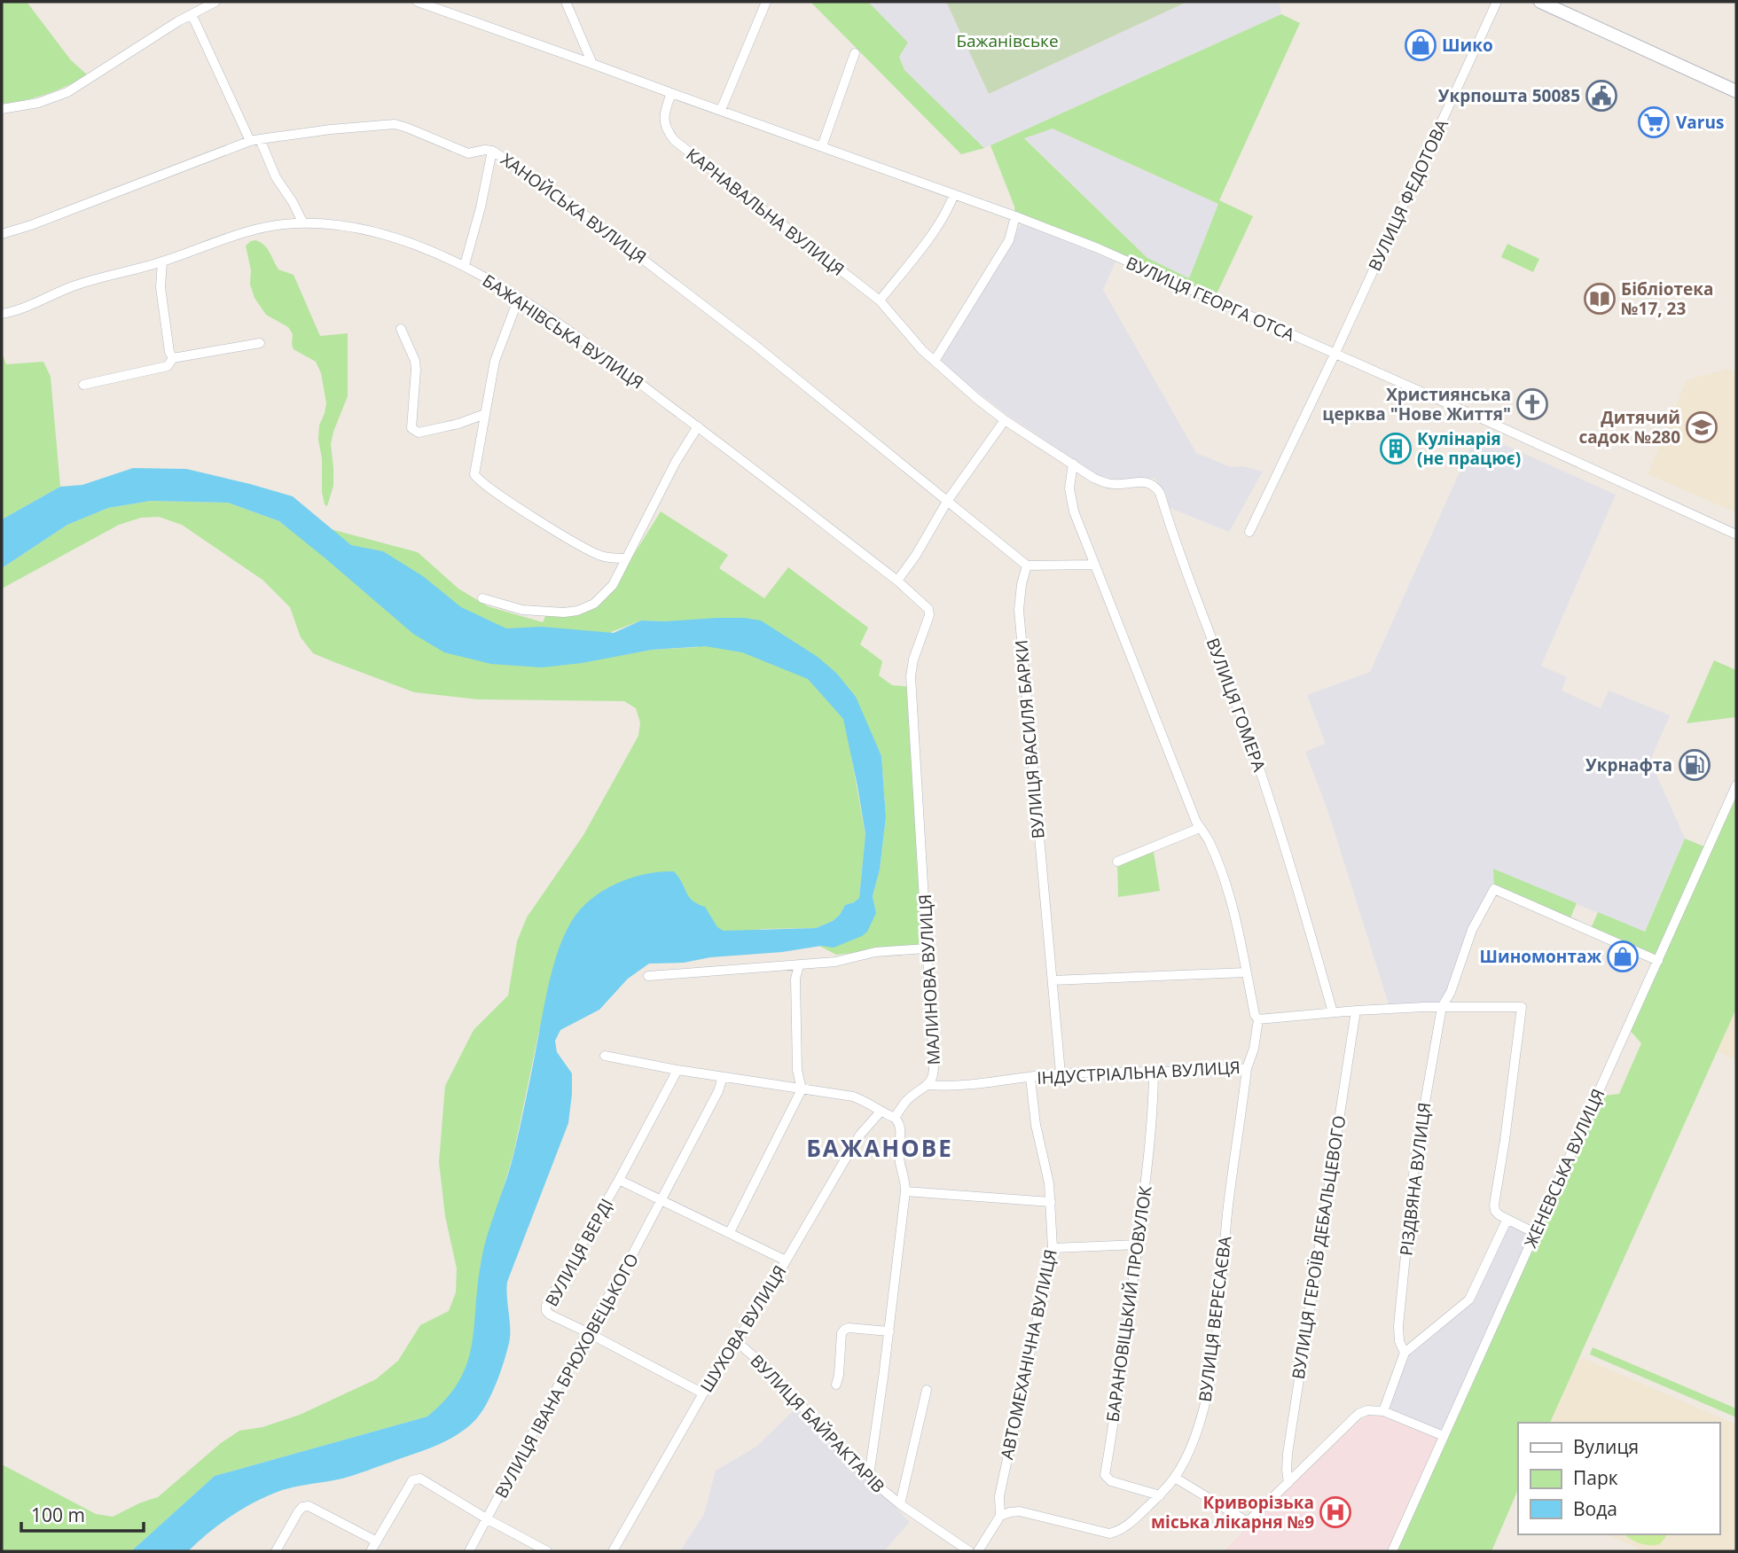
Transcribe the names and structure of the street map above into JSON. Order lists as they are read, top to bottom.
{
  "streets": {
    "street": [
      "ВУЛИЦЯ ФЕДОТОВА",
      "ХАНОЙСЬКА ВУЛИЦЯ",
      "КАРНАВАЛЬНА ВУЛИЦЯ",
      "ВУЛИЦЯ ГЕОРГА ОТСА",
      "БАЖАНІВСЬКА ВУЛИЦЯ",
      "ВУЛИЦЯ ГОМЕРА",
      "ВУЛИЦЯ ВАСИЛЯ БАРКИ",
      "МАЛИНОВА ВУЛИЦЯ",
      "ІНДУСТРІАЛЬНА ВУЛИЦЯ",
      "ЖЕНЕВСЬКА ВУЛИЦЯ",
      "РІЗДВЯНА ВУЛИЦЯ",
      "ВУЛИЦЯ ГЕРОЇВ ДЕБАЛЬЦЕВОГО",
      "ВУЛИЦЯ ВЕРДІ",
      "БАРАНОВІЦЬКИЙ ПРОВУЛОК",
      "ВУЛИЦЯ ВЕРЕСАЄВА",
      "ШУХОВА ВУЛИЦЯ",
      "АВТОМЕХАНІЧНА ВУЛИЦЯ",
      "ВУЛИЦЯ ІВАНА БРЮХОВЕЦЬКОГО",
      "ВУЛИЦЯ БАЙРАКТАРІВ"
    ]
  },
  "crossings": [
    ["ВУЛИЦЯ ФЕДОТОВА", "ВУЛИЦЯ ГЕОРГА ОТСА"],
    ["ХАНОЙСЬКА ВУЛИЦЯ", "ВУЛИЦЯ ВАСИЛЯ БАРКИ"],
    ["КАРНАВАЛЬНА ВУЛИЦЯ", "ВУЛИЦЯ ГЕОРГА ОТСА"],
    ["КАРНАВАЛЬНА ВУЛИЦЯ", "ВУЛИЦЯ ГОМЕРА"],
    ["БАЖАНІВСЬКА ВУЛИЦЯ", "МАЛИНОВА ВУЛИЦЯ"],
    ["ВУЛИЦЯ ГОМЕРА", "ІНДУСТРІАЛЬНА ВУЛИЦЯ"],
    ["ВУЛИЦЯ ВАСИЛЯ БАРКИ", "ІНДУСТРІАЛЬНА ВУЛИЦЯ"],
    ["МАЛИНОВА ВУЛИЦЯ", "ІНДУСТРІАЛЬНА ВУЛИЦЯ"],
    ["ІНДУСТРІАЛЬНА ВУЛИЦЯ", "БАРАНОВІЦЬКИЙ ПРОВУЛОК"],
    ["ІНДУСТРІАЛЬНА ВУЛИЦЯ", "ВУЛИЦЯ ВЕРЕСАЄВА"],
    ["ІНДУСТРІАЛЬНА ВУЛИЦЯ", "АВТОМЕХАНІЧНА ВУЛИЦЯ"],
    ["ЖЕНЕВСЬКА ВУЛИЦЯ", "РІЗДВЯНА ВУЛИЦЯ"],
    ["ВУЛИЦЯ ВЕРДІ", "ШУХОВА ВУЛИЦЯ"],
    ["ВУЛИЦЯ ВЕРДІ", "ВУЛИЦЯ ІВАНА БРЮХОВЕЦЬКОГО"],
    ["БАРАНОВІЦЬКИЙ ПРОВУЛОК", "ВУЛИЦЯ ВЕРЕСАЄВА"],
    ["ВУЛИЦЯ ВЕРЕСАЄВА", "АВТОМЕХАНІЧНА ВУЛИЦЯ"],
    ["ШУХОВА ВУЛИЦЯ", "ВУЛИЦЯ БАЙРАКТАРІВ"]
  ],
  "districts": ["БАЖАНОВЕ"],
  "parks": ["Бажанівське"],
  "places": {
    "shop": ["Шико", "Шиномонтаж"],
    "public building": ["Укрпошта 50085"],
    "supermarket": ["Varus"],
    "library": ["Бібліотека №17, 23"],
    "church": ["Християнська церква \"Нове Життя\""],
    "school or university": ["Дитячий садок №280"],
    "building": ["Кулінарія (не працює)"],
    "fuel station": ["Укрнафта"],
    "hospital": ["Криворізька міська лікарня №9"]
  },
  "legend": ["Вулиця", "Парк", "Вода"],
  "scale_bar": "100 m"
}
